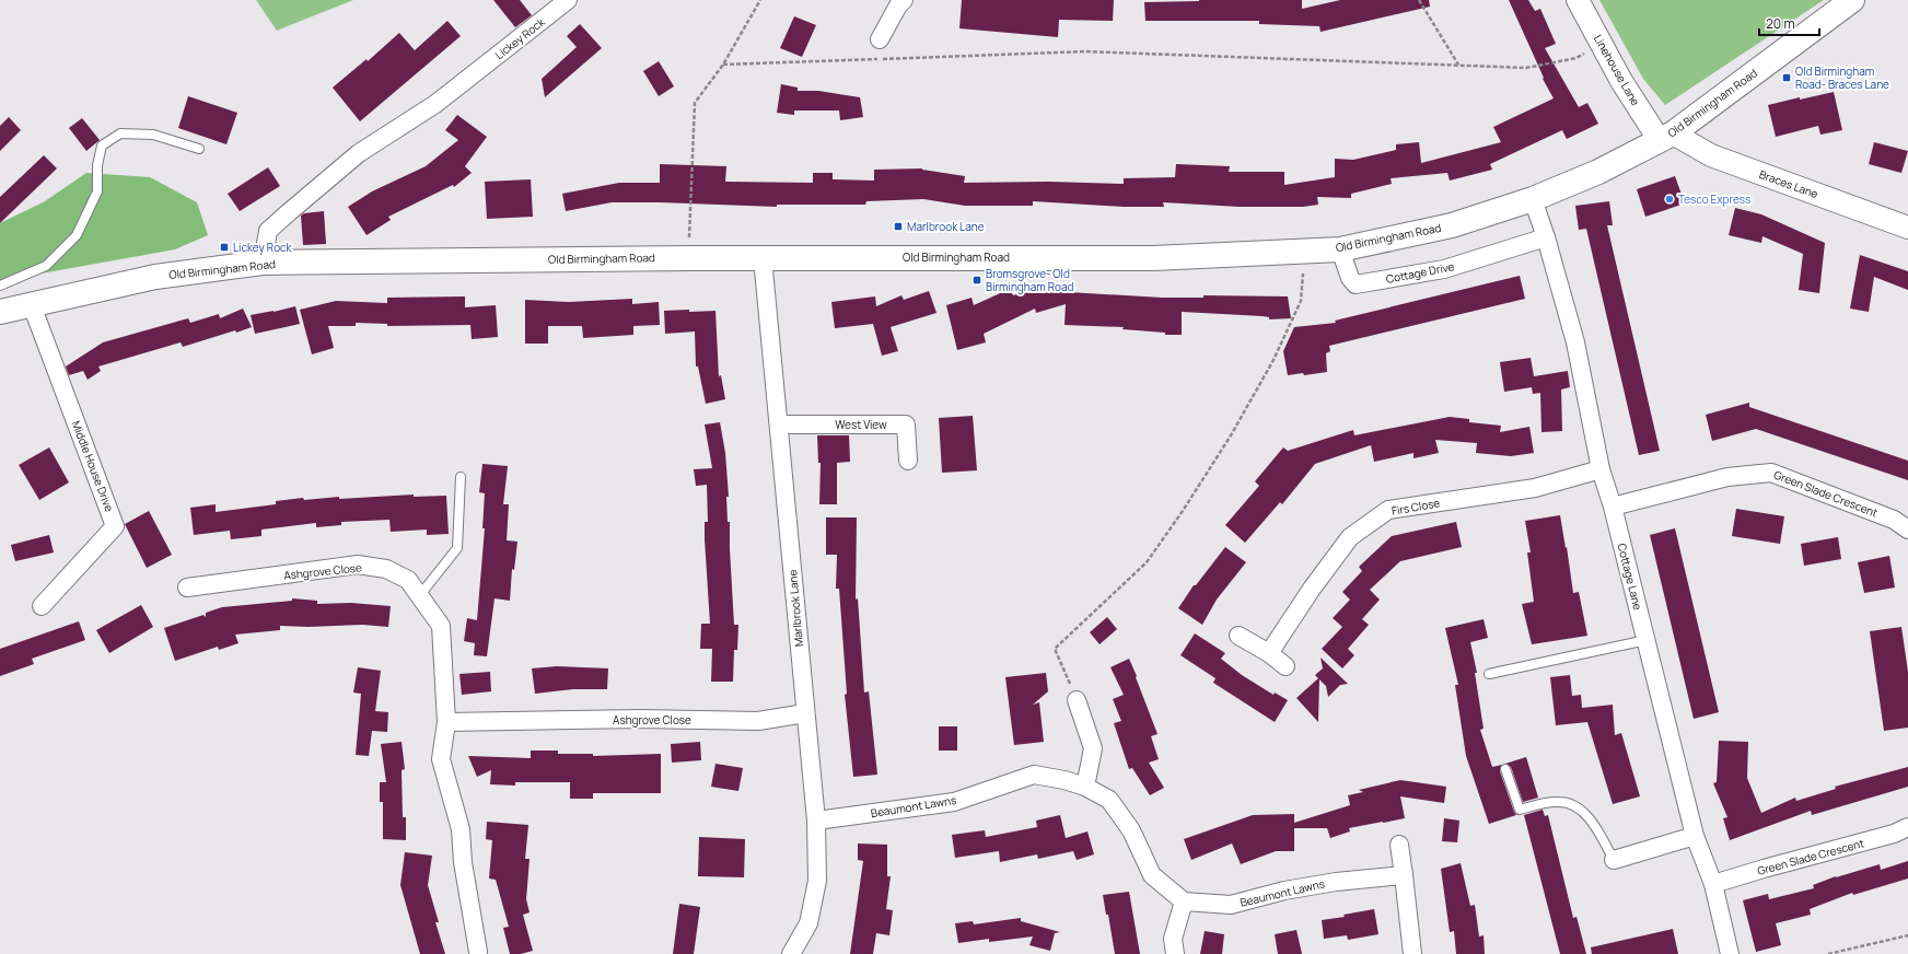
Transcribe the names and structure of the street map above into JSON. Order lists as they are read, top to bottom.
{
  "streets": {
    "main road": ["Old Birmingham Road"],
    "street": [
      "Lickey Rock",
      "Linehouse Lane",
      "Braces Lane",
      "Cottage Drive",
      "West View",
      "Middle House Drive",
      "Green Slade Crescent",
      "Firs Close",
      "Ashgrove Close",
      "Cottage Lane",
      "Marlbrook Lane",
      "Beaumont Lawns"
    ]
  },
  "crossings": [
    ["Lickey Rock", "Old Birmingham Road"],
    ["Linehouse Lane", "Old Birmingham Road"],
    ["Linehouse Lane", "Braces Lane"],
    ["Old Birmingham Road", "Braces Lane"],
    ["Old Birmingham Road", "Cottage Drive"],
    ["Old Birmingham Road", "Middle House Drive"],
    ["Old Birmingham Road", "Cottage Lane"],
    ["Old Birmingham Road", "Marlbrook Lane"],
    ["Cottage Drive", "Cottage Lane"],
    ["West View", "Marlbrook Lane"],
    ["Green Slade Crescent", "Cottage Lane"],
    ["Firs Close", "Cottage Lane"],
    ["Ashgrove Close", "Marlbrook Lane"],
    ["Marlbrook Lane", "Beaumont Lawns"]
  ],
  "places": {
    "transit": [
      "Old Birmingham Road- Braces Lane",
      "Marlbrook Lane",
      "Lickey Rock",
      "Bromsgrove- Old Birmingham Road"
    ],
    "other": ["Tesco Express"]
  },
  "scale_bar": "20 m"
}
